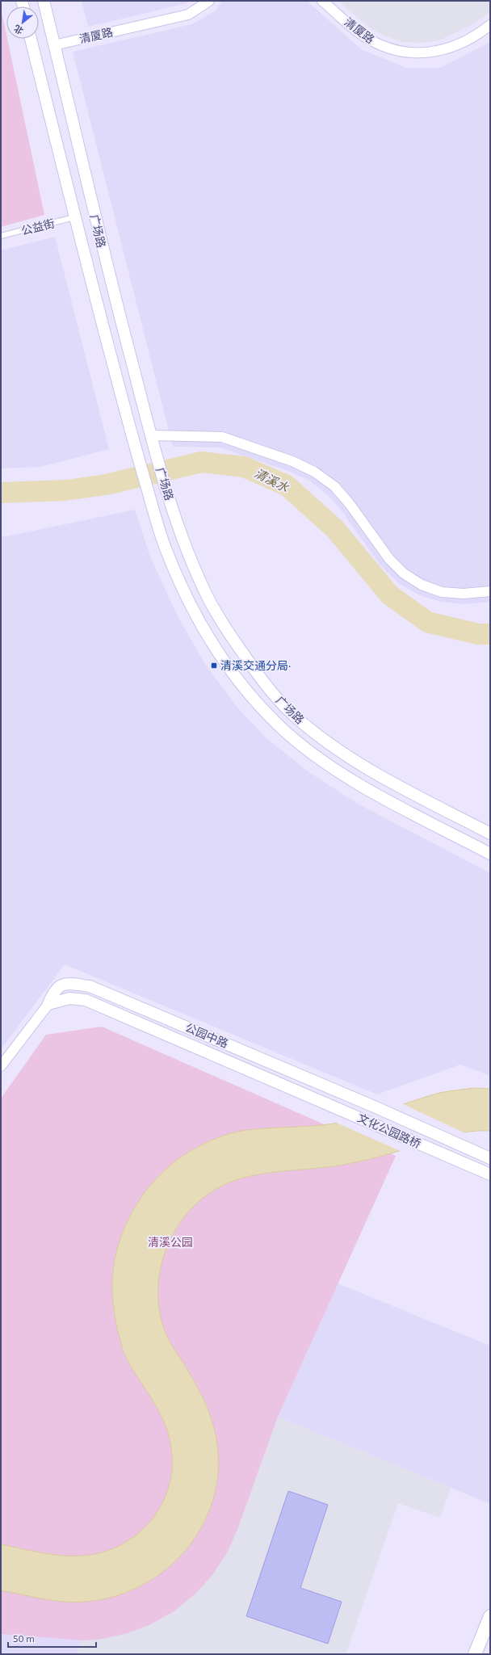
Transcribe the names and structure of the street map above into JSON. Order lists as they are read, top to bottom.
{
  "streets": {
    "street": [
      "清厦路",
      "广场路",
      "公园中路",
      "文化公园路桥"
    ],
    "lane": ["公益街"]
  },
  "crossings": [
    ["清厦路", "广场路"],
    ["公益街", "广场路"],
    ["公园中路", "文化公园路桥"]
  ],
  "water": ["清溪水"],
  "parks": ["清溪公园"],
  "places": {
    "transit": ["清溪交通分局·"]
  },
  "scale_bar": "50 m",
  "north": "bottom left"
}
